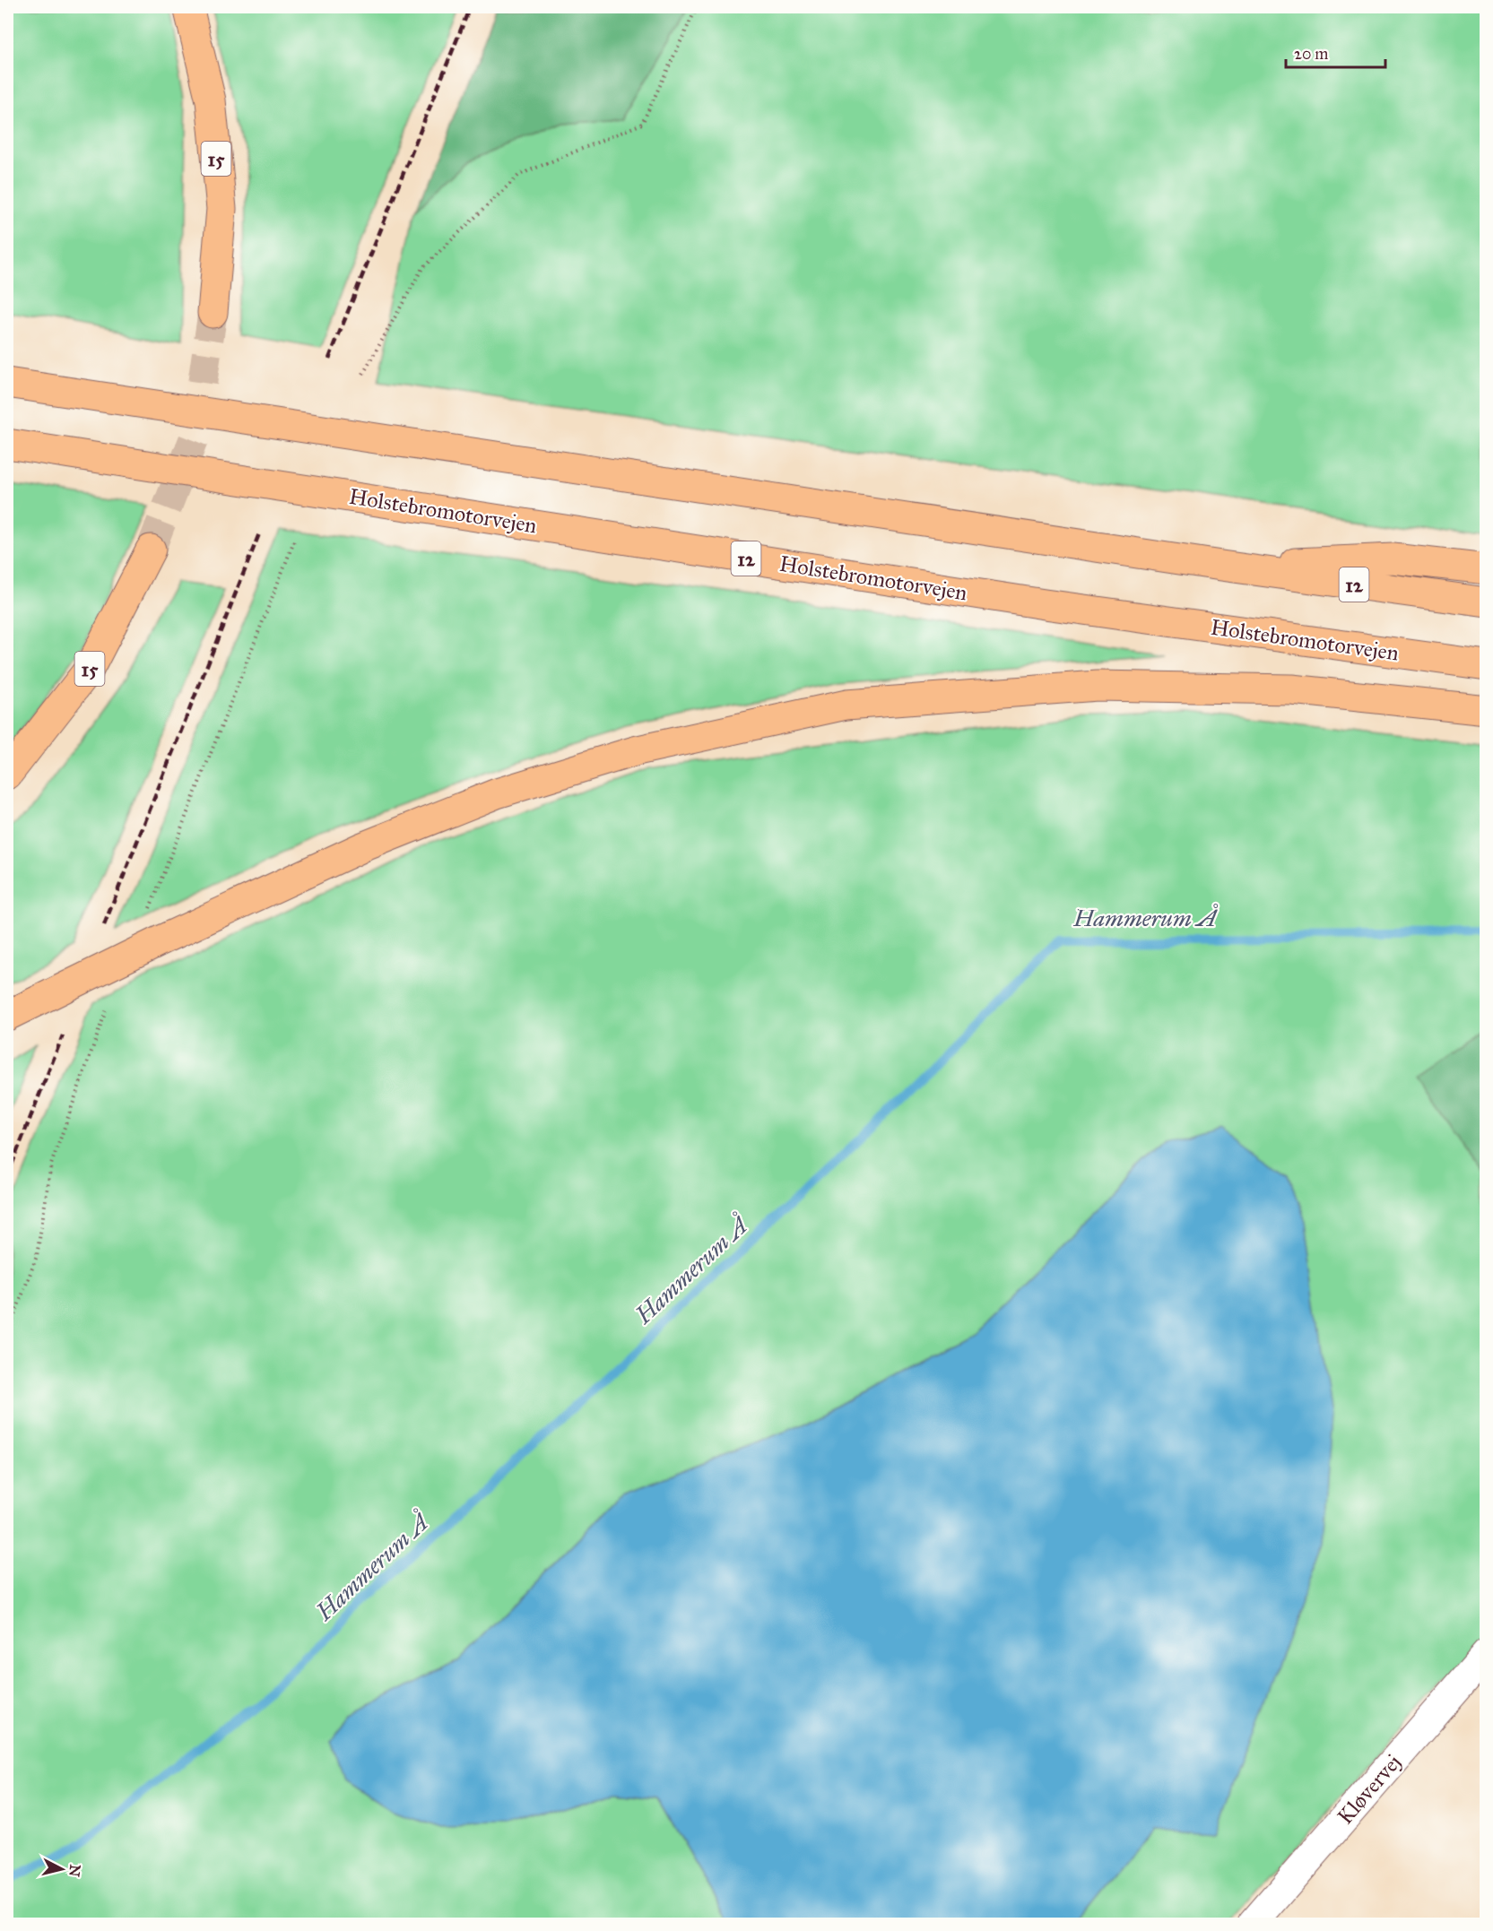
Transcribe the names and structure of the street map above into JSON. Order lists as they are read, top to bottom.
{
  "streets": {
    "highway": ["15", "Holstebromotorvejen", "12"],
    "street": ["Kløvervej"]
  },
  "water": ["Hammerum Å"],
  "scale_bar": "20 m",
  "north": "right"
}
